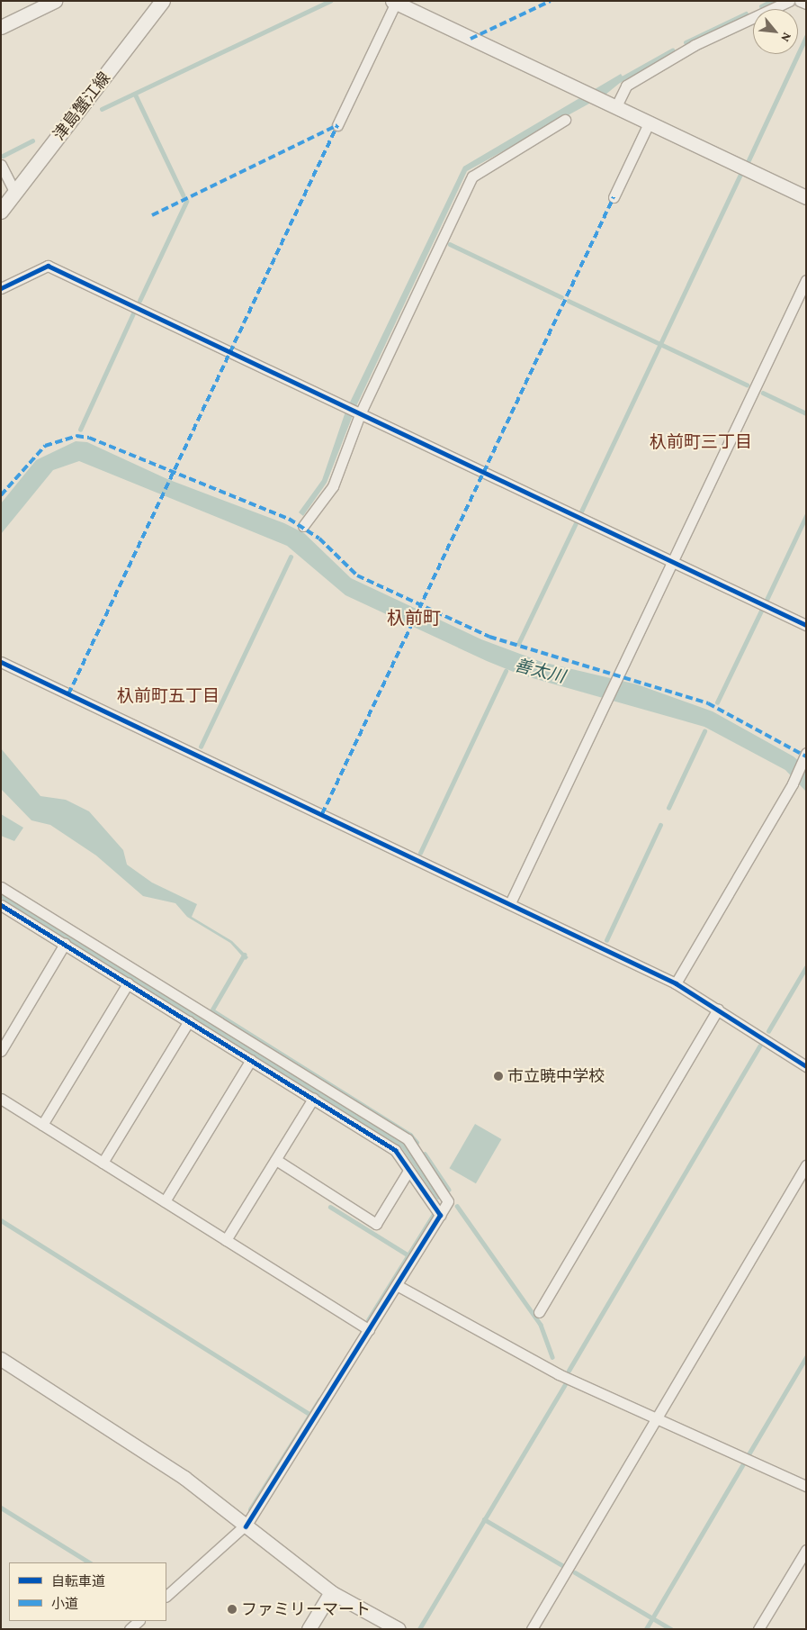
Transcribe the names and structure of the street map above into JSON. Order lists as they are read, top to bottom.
{
  "streets": {
    "main road": ["津島蟹江線"]
  },
  "districts": ["杁前町三丁目", "杁前町", "杁前町五丁目"],
  "water": ["善太川"],
  "places": ["市立暁中学校", "ファミリーマート"],
  "legend": ["自転車道", "小道"],
  "north": "bottom right"
}
